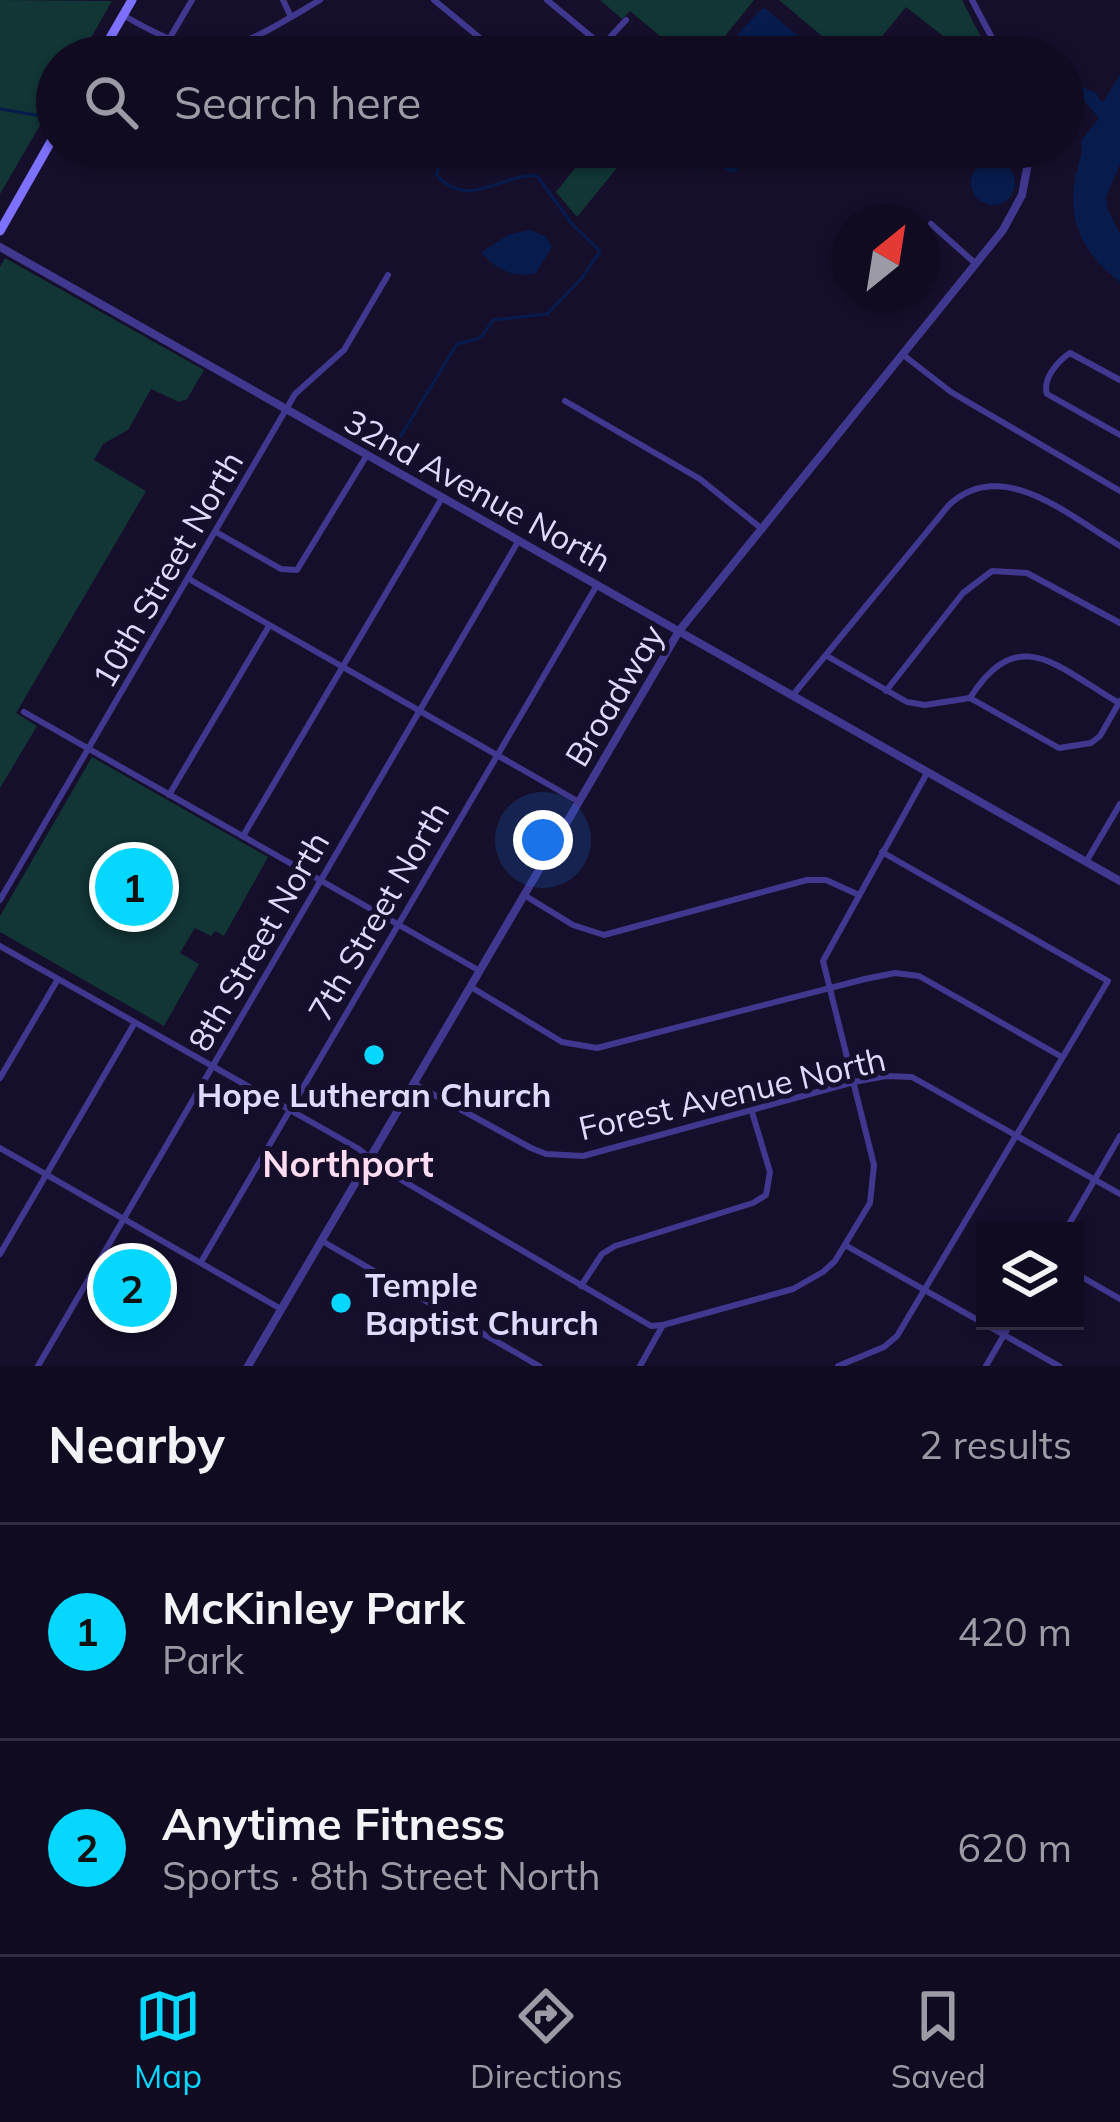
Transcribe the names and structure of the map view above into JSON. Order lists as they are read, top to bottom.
{
  "streets": {
    "street": [
      "32nd Avenue North",
      "10th Street North",
      "Broadway",
      "7th Street North",
      "8th Street North",
      "Forest Avenue North"
    ]
  },
  "crossings": [
    ["32nd Avenue North", "10th Street North"],
    ["32nd Avenue North", "Broadway"],
    ["32nd Avenue North", "7th Street North"],
    ["32nd Avenue North", "8th Street North"],
    ["Broadway", "Forest Avenue North"]
  ],
  "districts": ["Northport"],
  "places": ["Hope Lutheran Church", "Temple Baptist Church"],
  "north": "top right",
  "page": {
    "search": "Search here",
    "pins": ["1", "2"],
    "heading": ["Nearby", "2 results"],
    "list": [
      {
        "mark": "1",
        "name": "McKinley Park",
        "note": "Park",
        "value": "420 m"
      },
      {
        "mark": "2",
        "name": "Anytime Fitness",
        "note": "Sports · 8th Street North",
        "value": "620 m"
      }
    ],
    "nav": ["Map", "Directions", "Saved"]
  }
}
